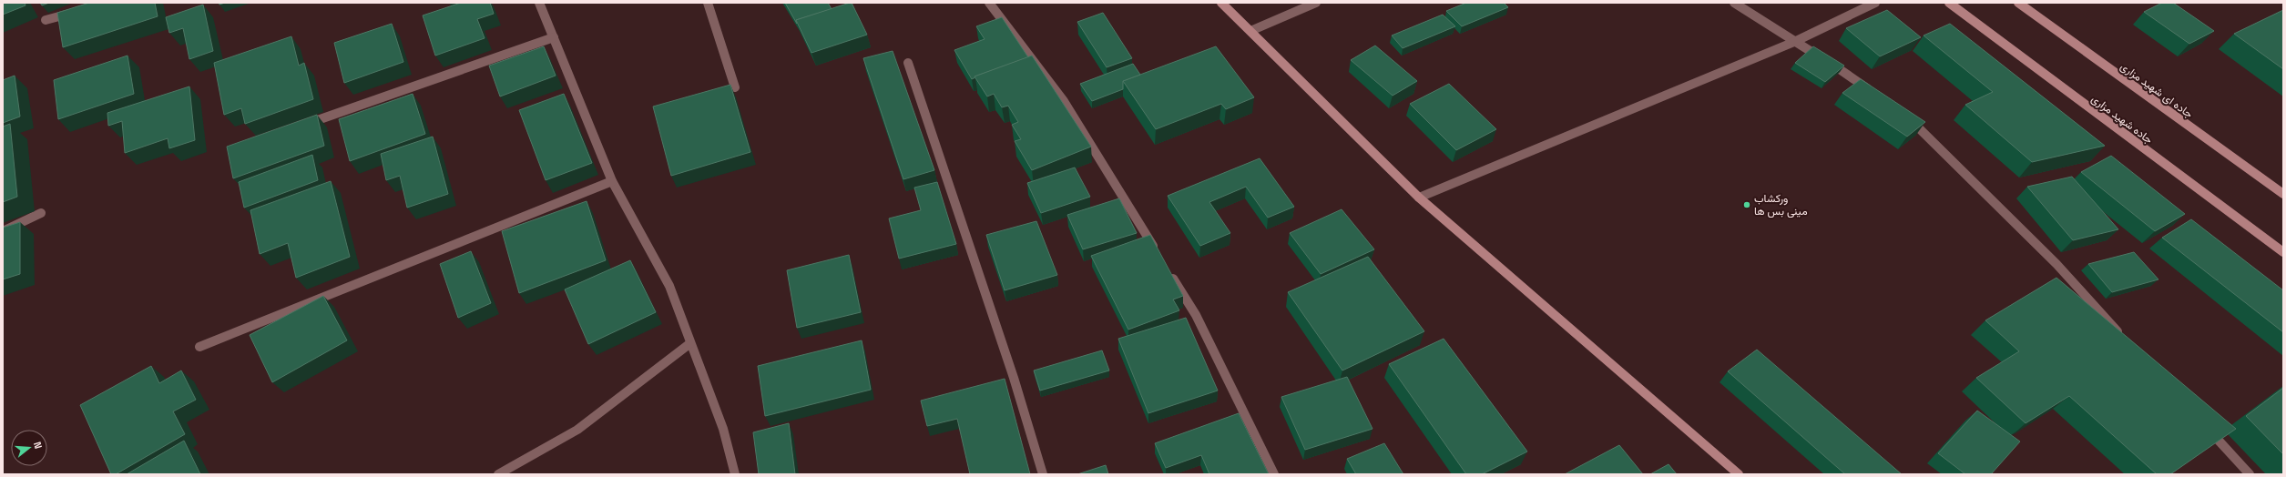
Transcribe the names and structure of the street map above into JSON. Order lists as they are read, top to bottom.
{
  "streets": {
    "street": ["جاده ای شهید مزاری", "جاده شهید مزاری"]
  },
  "places": ["ورکشاب مینی بس ها"],
  "north": "right"
}
